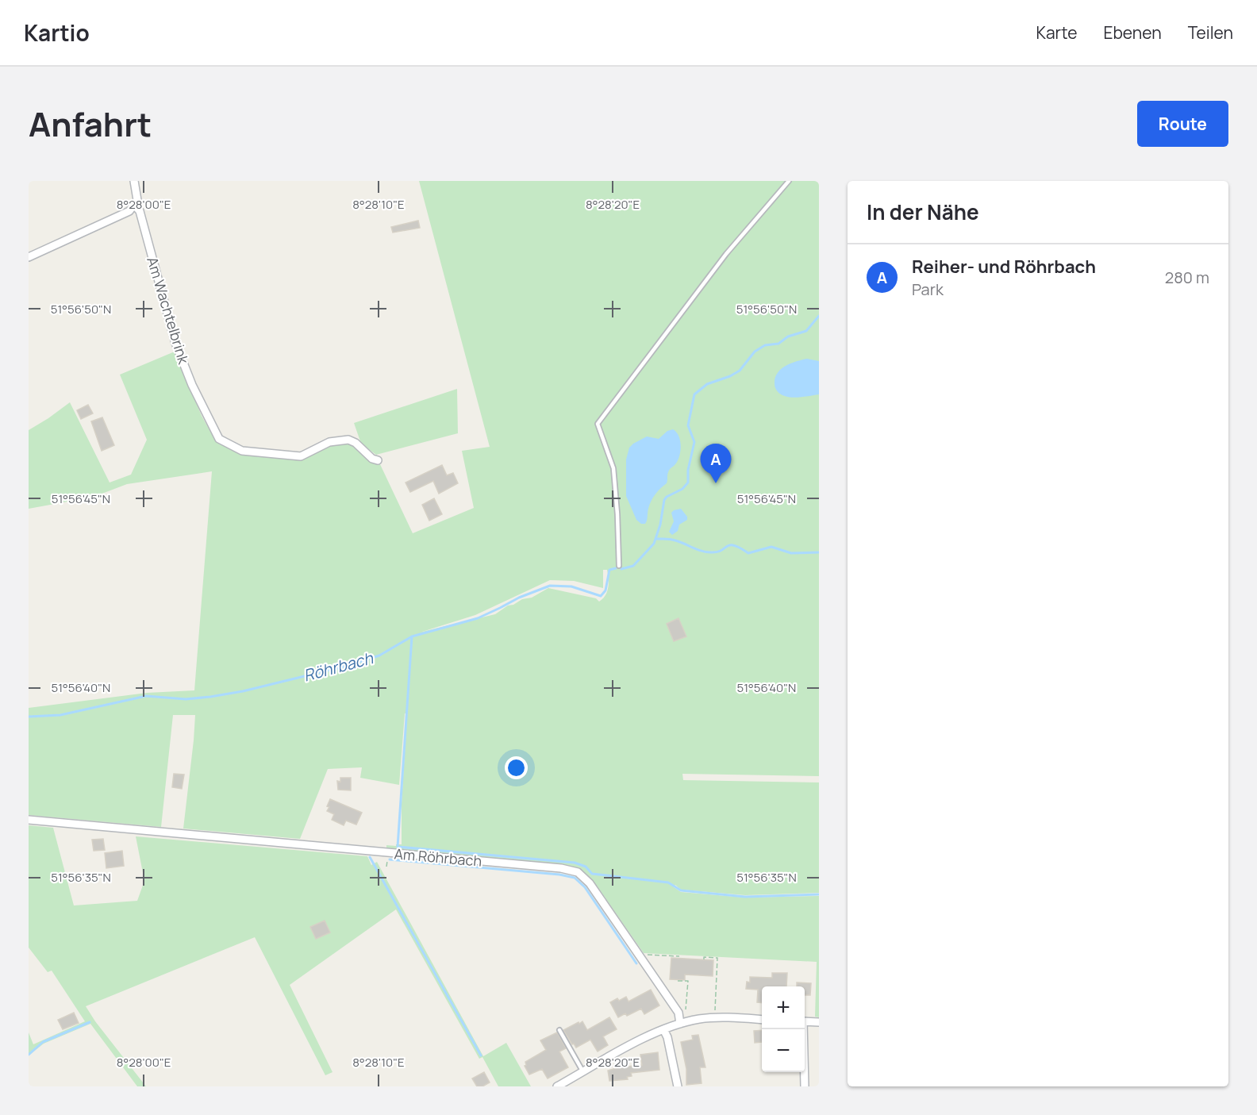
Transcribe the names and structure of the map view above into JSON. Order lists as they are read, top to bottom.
{
  "streets": {
    "street": ["Am Wachtelbrink", "Am Röhrbach"]
  },
  "water": ["Röhrbach"],
  "page": {
    "header": "Kartio",
    "nav": ["Karte", "Ebenen", "Teilen"],
    "title": "Anfahrt",
    "buttons": "Route",
    "heading": "In der Nähe",
    "list": [
      {
        "mark": "A",
        "name": "Reiher- und Röhrbach",
        "note": "Park",
        "value": "280 m"
      }
    ],
    "pins": "A",
    "map_buttons": ["+", "−"]
  },
  "coordinates": [
    "8°28'00\"E",
    "8°28'10\"E",
    "8°28'20\"E",
    "51°56'50\"N",
    "51°56'45\"N",
    "51°56'40\"N",
    "51°56'35\"N"
  ]
}
